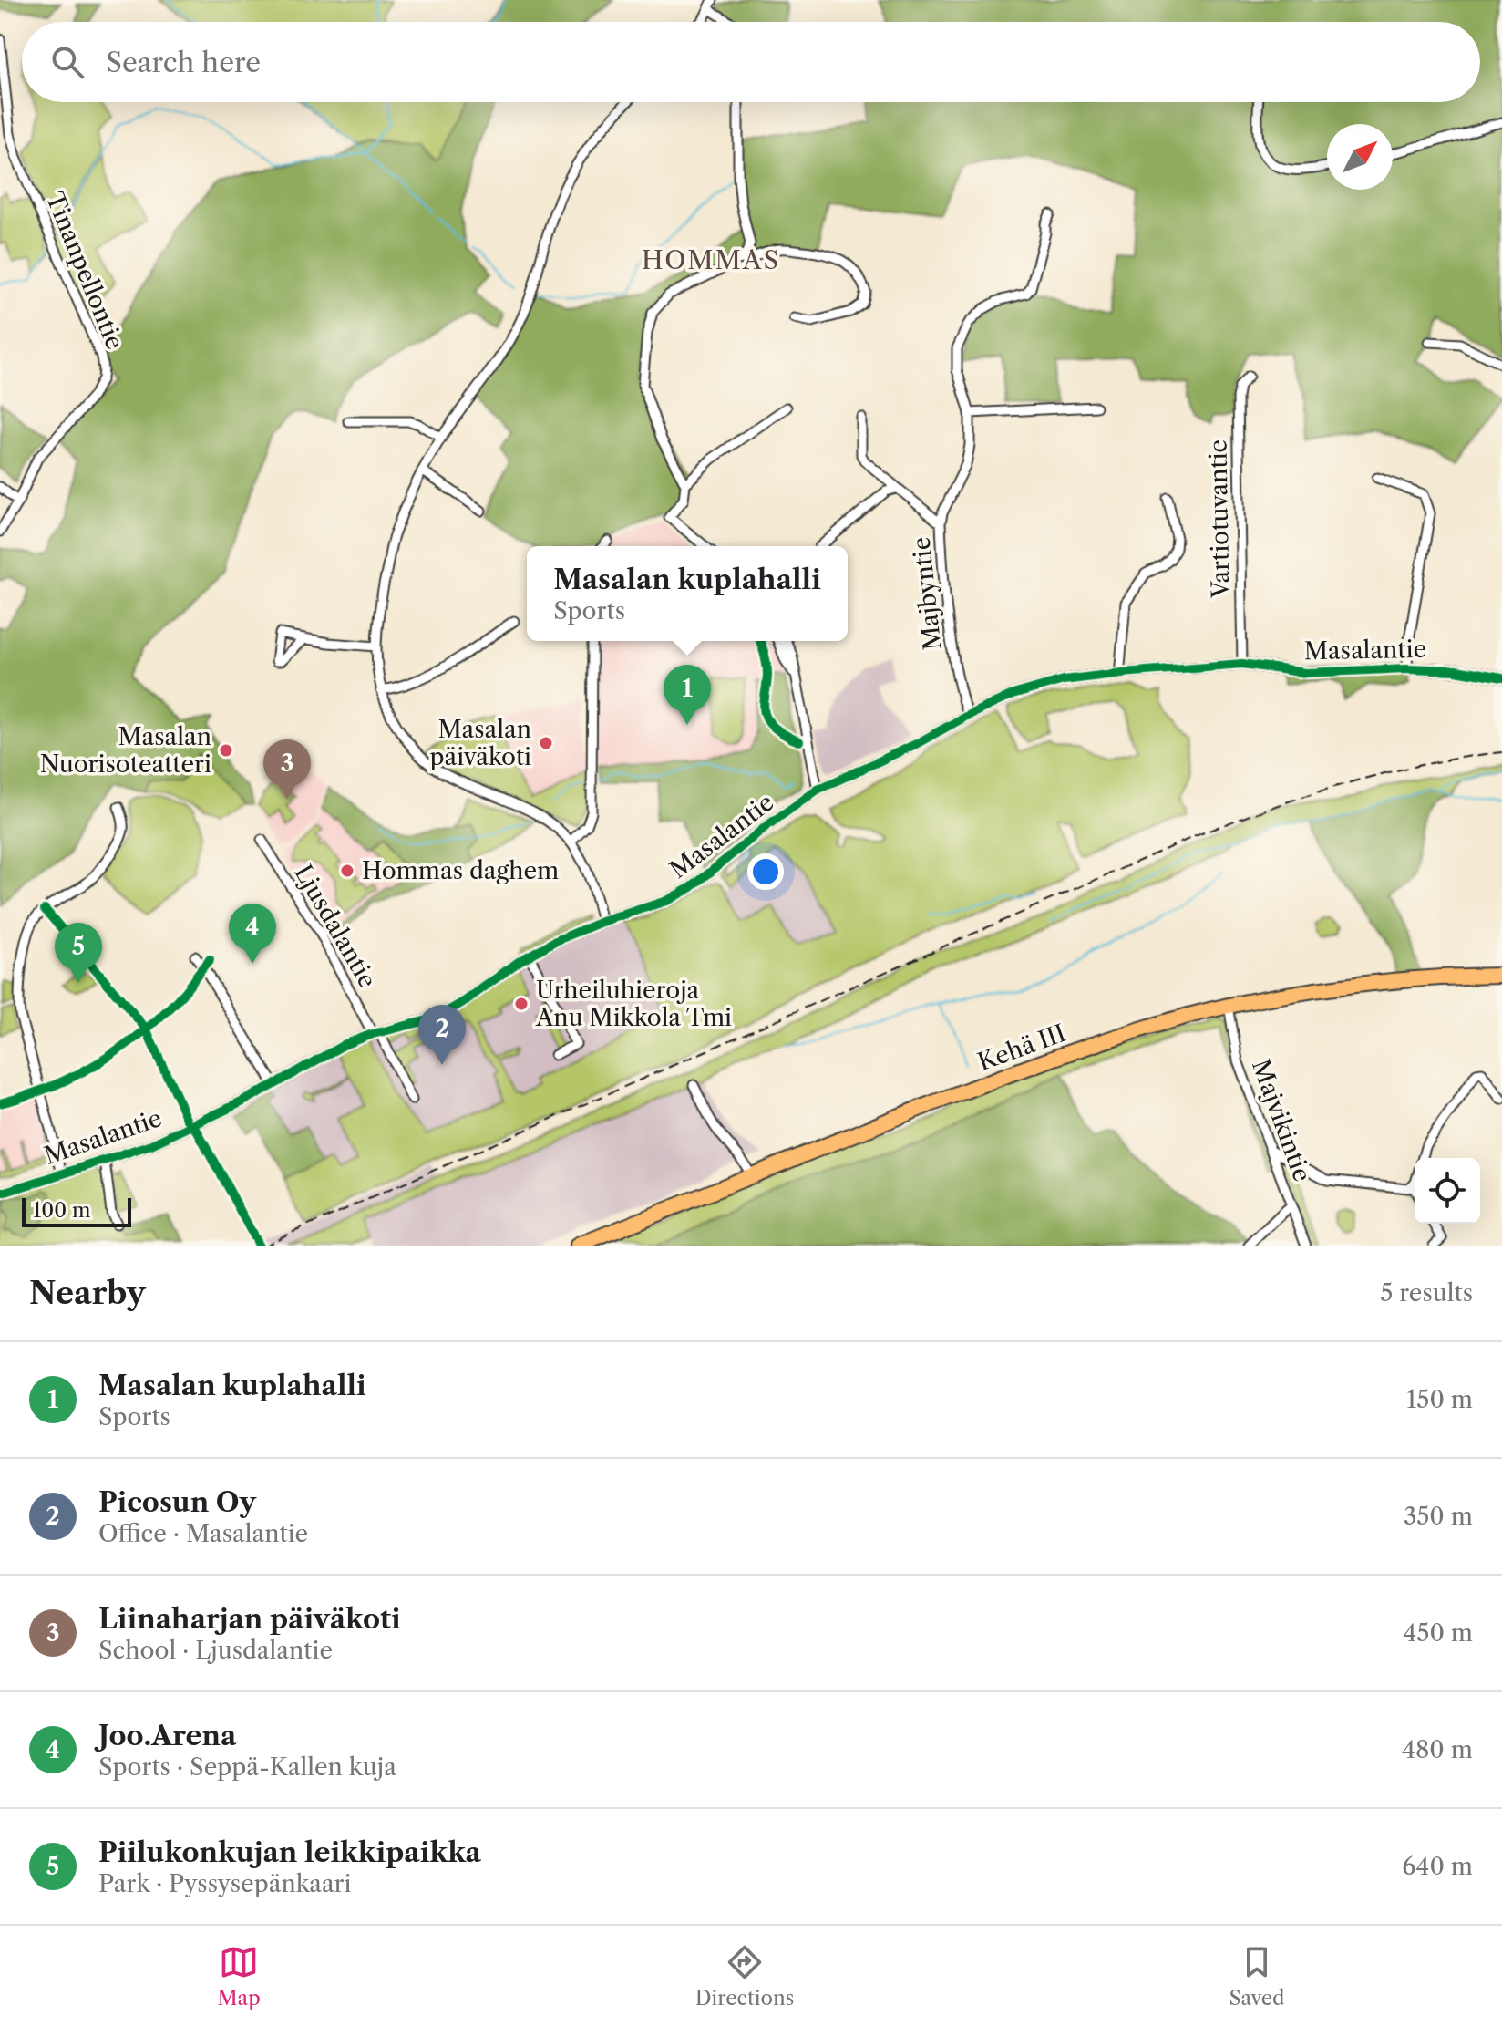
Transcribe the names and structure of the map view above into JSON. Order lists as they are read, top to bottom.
{
  "streets": {
    "highway": ["Kehä III"],
    "street": [
      "Tinanpellontie",
      "Vartiotuvantie",
      "Majbyntie",
      "Masalantie",
      "Ljusdalantie",
      "Majvikintie"
    ]
  },
  "crossings": [
    ["Vartiotuvantie", "Masalantie"],
    ["Majbyntie", "Masalantie"],
    ["Masalantie", "Ljusdalantie"],
    ["Kehä III", "Majvikintie"]
  ],
  "districts": ["HOMMAS"],
  "places": [
    "Masalan päiväkoti",
    "Masalan Nuorisoteatteri",
    "Hommas daghem",
    "Urheiluhieroja Anu Mikkola Tmi"
  ],
  "scale_bar": "100 m",
  "north": "top right",
  "page": {
    "search": "Search here",
    "popup": ["Masalan kuplahalli", "Sports"],
    "pins": [
      "1",
      "3",
      "4",
      "5",
      "2"
    ],
    "scale": "100 m",
    "heading": ["Nearby", "5 results"],
    "list": [
      {
        "mark": "1",
        "name": "Masalan kuplahalli",
        "note": "Sports",
        "value": "150 m"
      },
      {
        "mark": "2",
        "name": "Picosun Oy",
        "note": "Office · Masalantie",
        "value": "350 m"
      },
      {
        "mark": "3",
        "name": "Liinaharjan päiväkoti",
        "note": "School · Ljusdalantie",
        "value": "450 m"
      },
      {
        "mark": "4",
        "name": "Joo.Arena",
        "note": "Sports · Seppä-Kallen kuja",
        "value": "480 m"
      },
      {
        "mark": "5",
        "name": "Piilukonkujan leikkipaikka",
        "note": "Park · Pyssysepänkaari",
        "value": "640 m"
      }
    ],
    "nav": ["Map", "Directions", "Saved"]
  }
}
